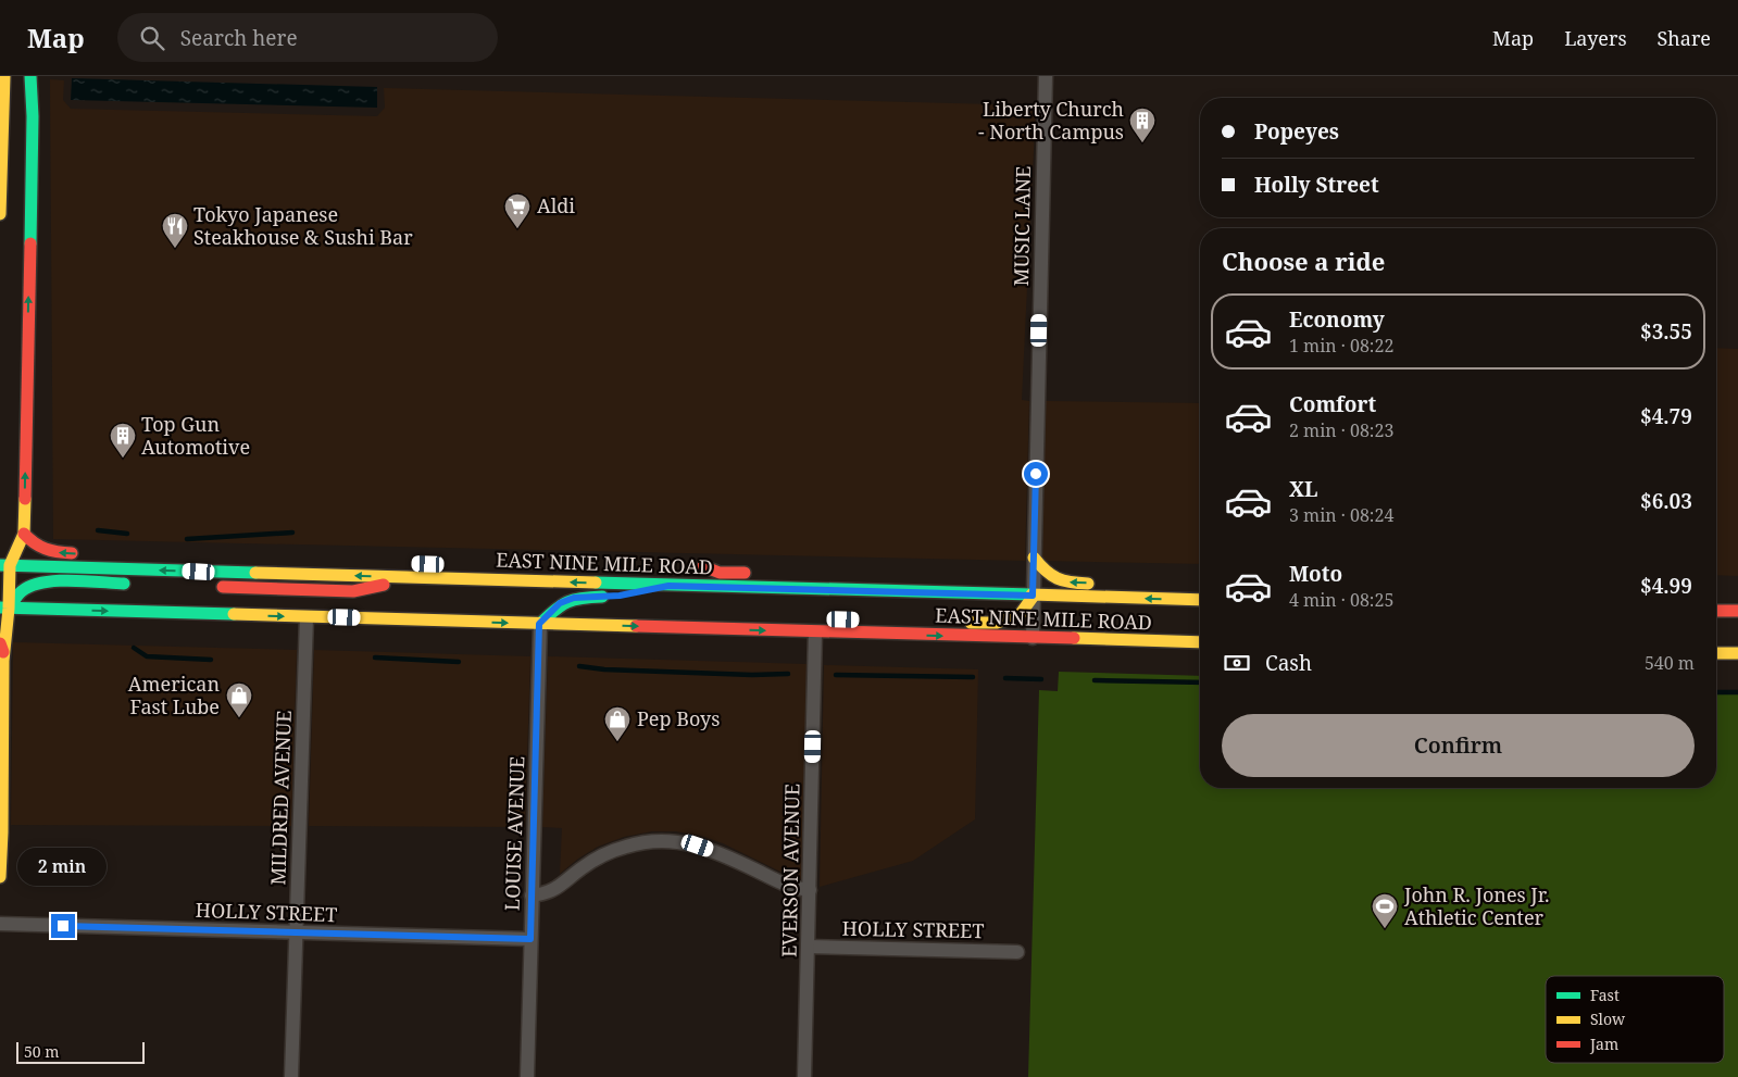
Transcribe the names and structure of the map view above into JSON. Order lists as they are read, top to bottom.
{
  "streets": {
    "main road": ["EAST NINE MILE ROAD"],
    "street": [
      "MUSIC LANE",
      "MILDRED AVENUE",
      "LOUISE AVENUE",
      "EVERSON AVENUE",
      "HOLLY STREET"
    ]
  },
  "crossings": [
    ["MUSIC LANE", "EAST NINE MILE ROAD"],
    ["EAST NINE MILE ROAD", "MILDRED AVENUE"],
    ["EAST NINE MILE ROAD", "LOUISE AVENUE"],
    ["EAST NINE MILE ROAD", "EVERSON AVENUE"],
    ["MILDRED AVENUE", "HOLLY STREET"],
    ["LOUISE AVENUE", "HOLLY STREET"],
    ["EVERSON AVENUE", "HOLLY STREET"]
  ],
  "places": {
    "building": ["Liberty Church - North Campus", "Top Gun Automotive"],
    "supermarket": ["Aldi"],
    "restaurant": ["Tokyo Japanese Steakhouse & Sushi Bar"],
    "shop": ["American Fast Lube", "Pep Boys"],
    "sports": ["John R. Jones Jr. Athletic Center"]
  },
  "legend": ["Fast", "Slow", "Jam"],
  "scale_bar": "50 m",
  "page": {
    "header": "Map",
    "search": "Search here",
    "nav": ["Map", "Layers", "Share"],
    "banner": ["Popeyes", "Holly Street"],
    "heading": "Choose a ride",
    "list": [
      {
        "name": "Economy",
        "note": "1 min · 08:22",
        "value": "$3.55"
      },
      {
        "name": "Comfort",
        "note": "2 min · 08:23",
        "value": "$4.79"
      },
      {
        "name": "XL",
        "note": "3 min · 08:24",
        "value": "$6.03"
      },
      {
        "name": "Moto",
        "note": "4 min · 08:25",
        "value": "$4.99"
      }
    ],
    "pay": ["Cash", "540 m"],
    "buttons": "Confirm",
    "bubble": "2 min",
    "scale": "50 m"
  }
}
